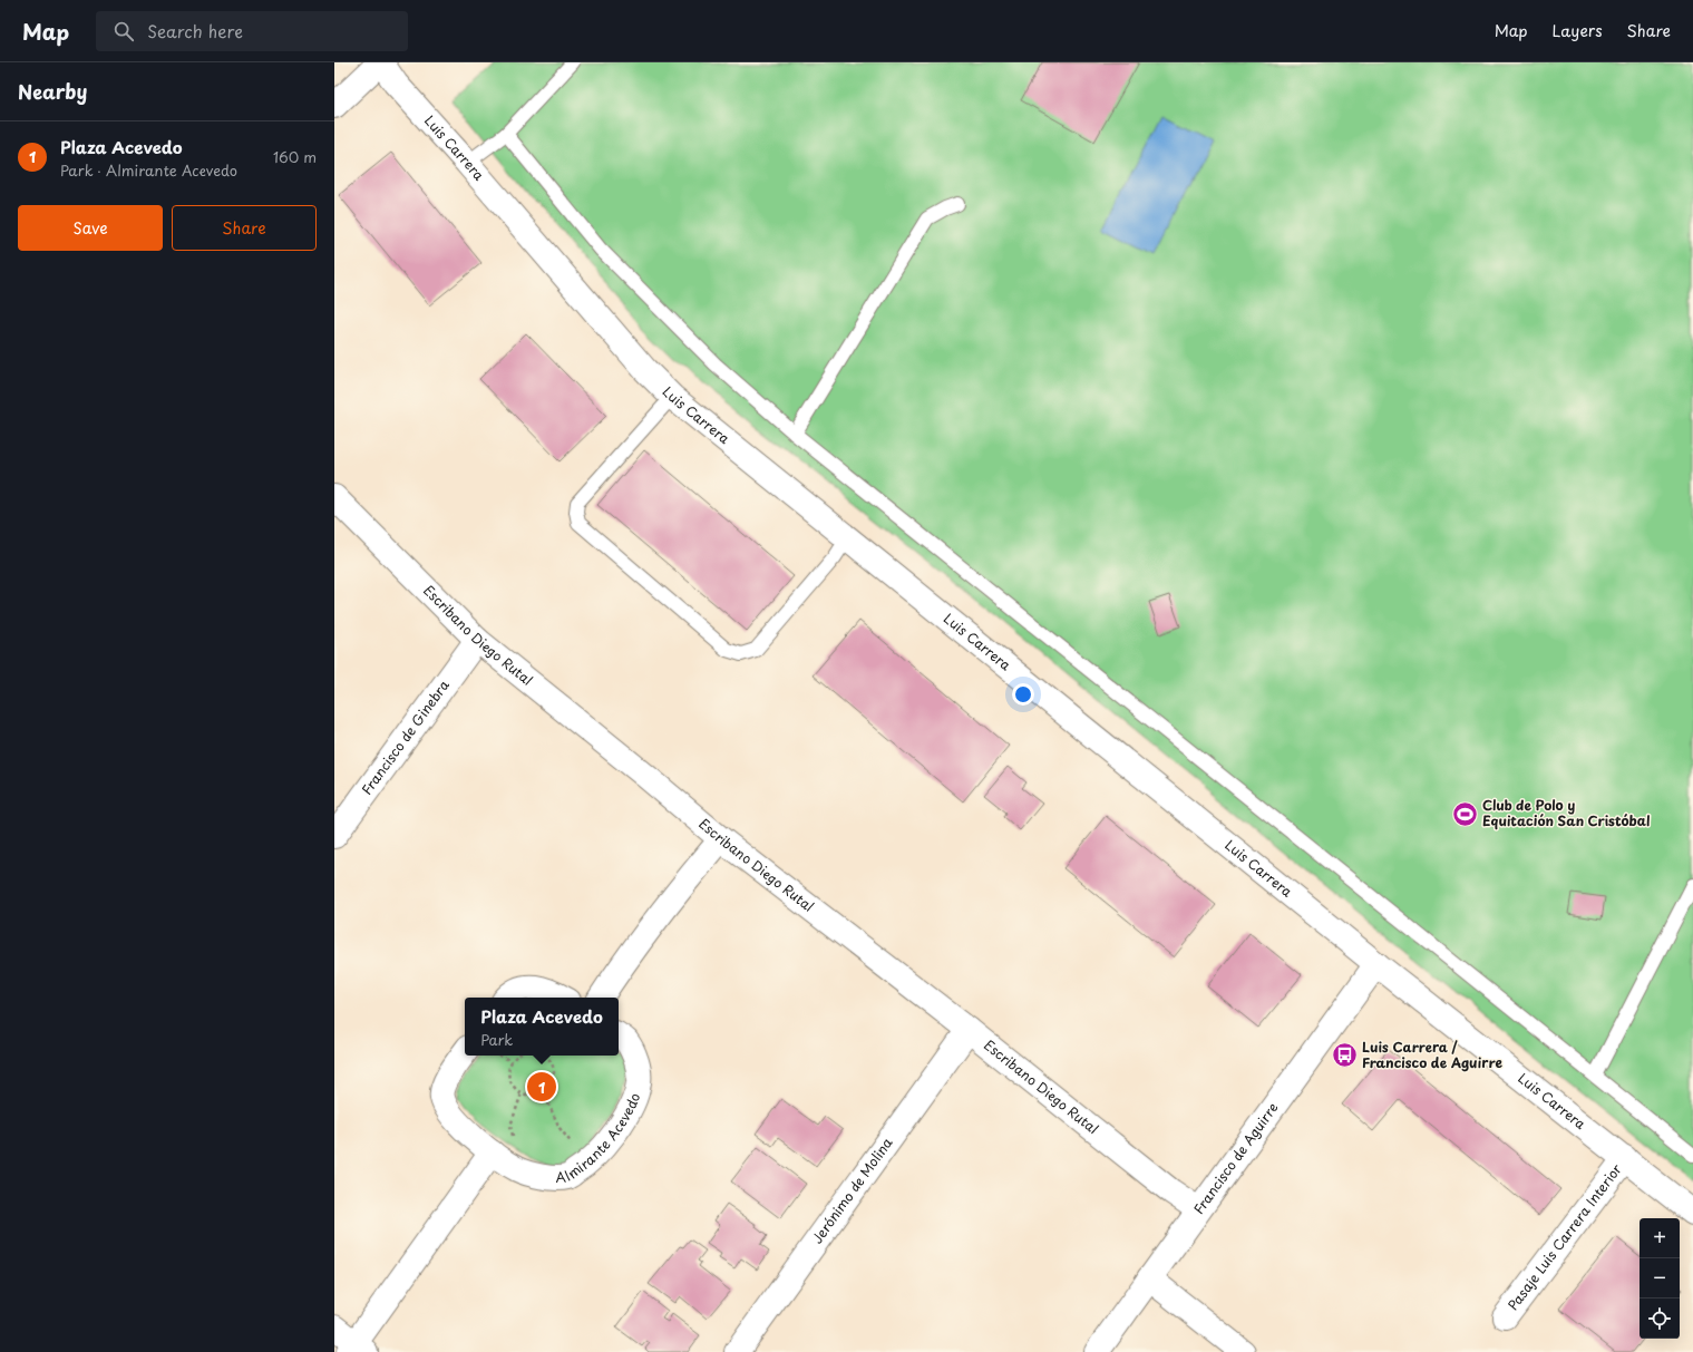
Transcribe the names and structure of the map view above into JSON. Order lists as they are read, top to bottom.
{
  "streets": {
    "street": [
      "Luis Carrera",
      "Escribano Diego Rutal",
      "Francisco de Ginebra",
      "Almirante Acevedo",
      "Francisco de Aguirre",
      "Jerónimo de Molina",
      "Pasaje Luis Carrera Interior"
    ]
  },
  "crossings": [
    ["Luis Carrera", "Francisco de Aguirre"],
    ["Luis Carrera", "Pasaje Luis Carrera Interior"],
    ["Escribano Diego Rutal", "Francisco de Ginebra"],
    ["Escribano Diego Rutal", "Francisco de Aguirre"],
    ["Escribano Diego Rutal", "Jerónimo de Molina"]
  ],
  "places": {
    "sports": ["Club de Polo y Equitación San Cristóbal"],
    "bus stop": ["Luis Carrera / Francisco de Aguirre"]
  },
  "page": {
    "header": "Map",
    "search": "Search here",
    "nav": ["Map", "Layers", "Share"],
    "heading": "Nearby",
    "list": [
      {
        "mark": "1",
        "name": "Plaza Acevedo",
        "note": "Park · Almirante Acevedo",
        "value": "160 m"
      }
    ],
    "buttons": ["Save", "Share"],
    "popup": ["Plaza Acevedo", "Park"],
    "pins": "1",
    "map_buttons": ["+", "−"]
  }
}
